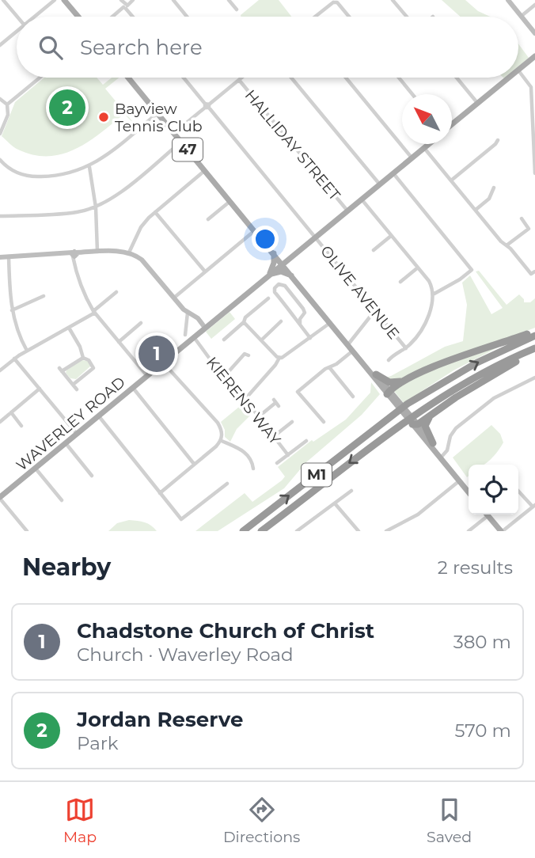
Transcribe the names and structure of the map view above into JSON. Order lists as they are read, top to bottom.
{
  "streets": {
    "highway": ["M1"],
    "main road": ["47", "WAVERLEY ROAD"],
    "street": ["HALLIDAY STREET", "OLIVE AVENUE", "KIERENS WAY"]
  },
  "crossings": [
    ["HALLIDAY STREET", "WAVERLEY ROAD"],
    ["47", "WAVERLEY ROAD"],
    ["OLIVE AVENUE", "WAVERLEY ROAD"],
    ["KIERENS WAY", "WAVERLEY ROAD"]
  ],
  "places": ["Bayview Tennis Club"],
  "north": "top left",
  "page": {
    "search": "Search here",
    "pins": ["2", "1"],
    "heading": ["Nearby", "2 results"],
    "list": [
      {
        "mark": "1",
        "name": "Chadstone Church of Christ",
        "note": "Church · Waverley Road",
        "value": "380 m"
      },
      {
        "mark": "2",
        "name": "Jordan Reserve",
        "note": "Park",
        "value": "570 m"
      }
    ],
    "nav": ["Map", "Directions", "Saved"]
  }
}
